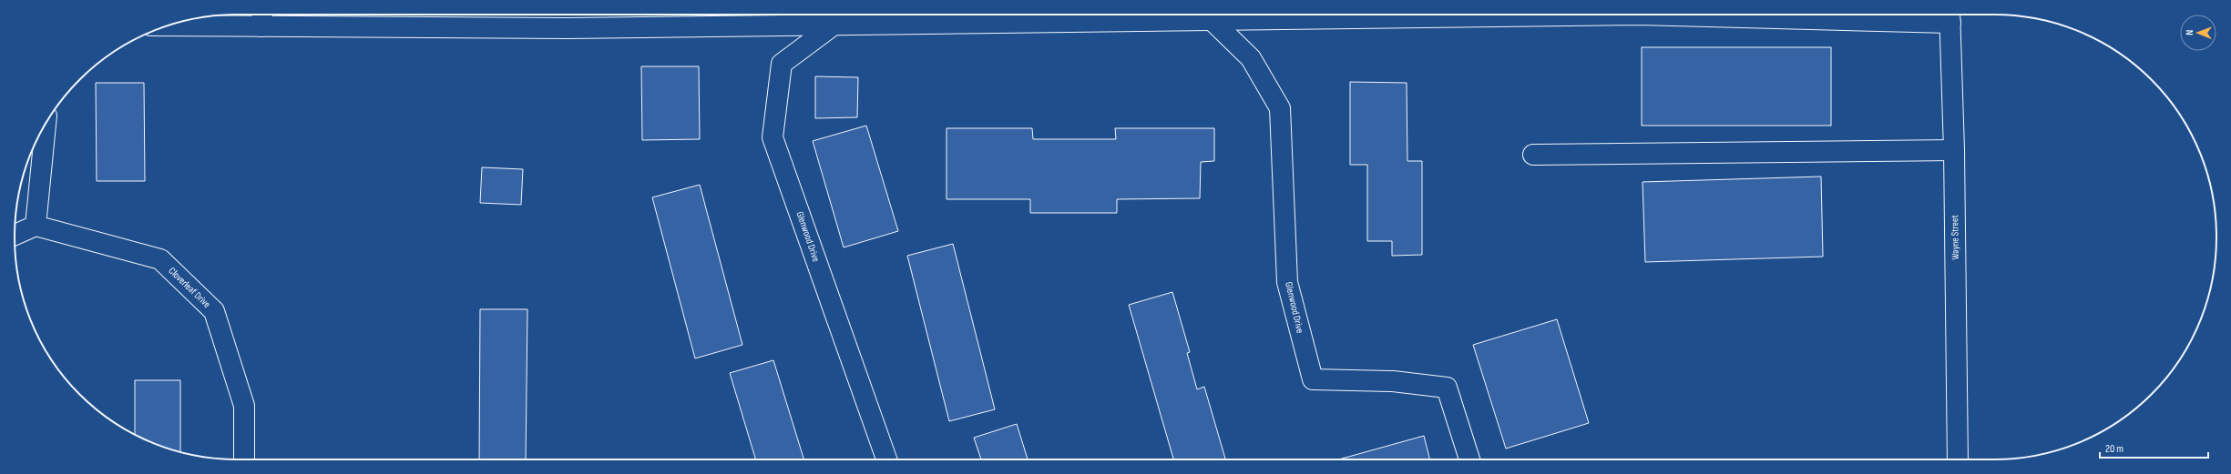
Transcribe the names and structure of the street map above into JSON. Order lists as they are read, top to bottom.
{
  "streets": {
    "street": ["Glenwood Drive", "Wayne Street", "Cloverleaf Drive"]
  },
  "scale_bar": "20 m",
  "north": "left"
}
